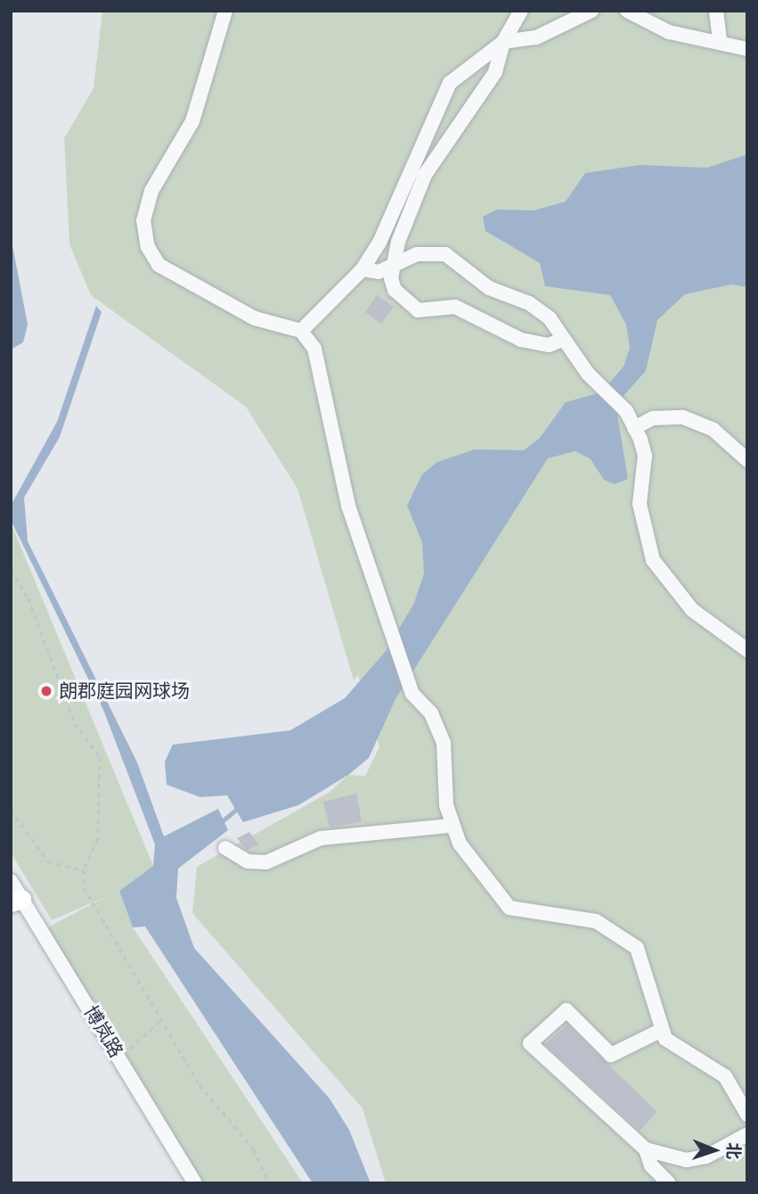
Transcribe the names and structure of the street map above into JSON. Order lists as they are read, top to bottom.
{
  "streets": {
    "street": ["博岚路"]
  },
  "places": ["朗郡庭园网球场"],
  "north": "right"
}
